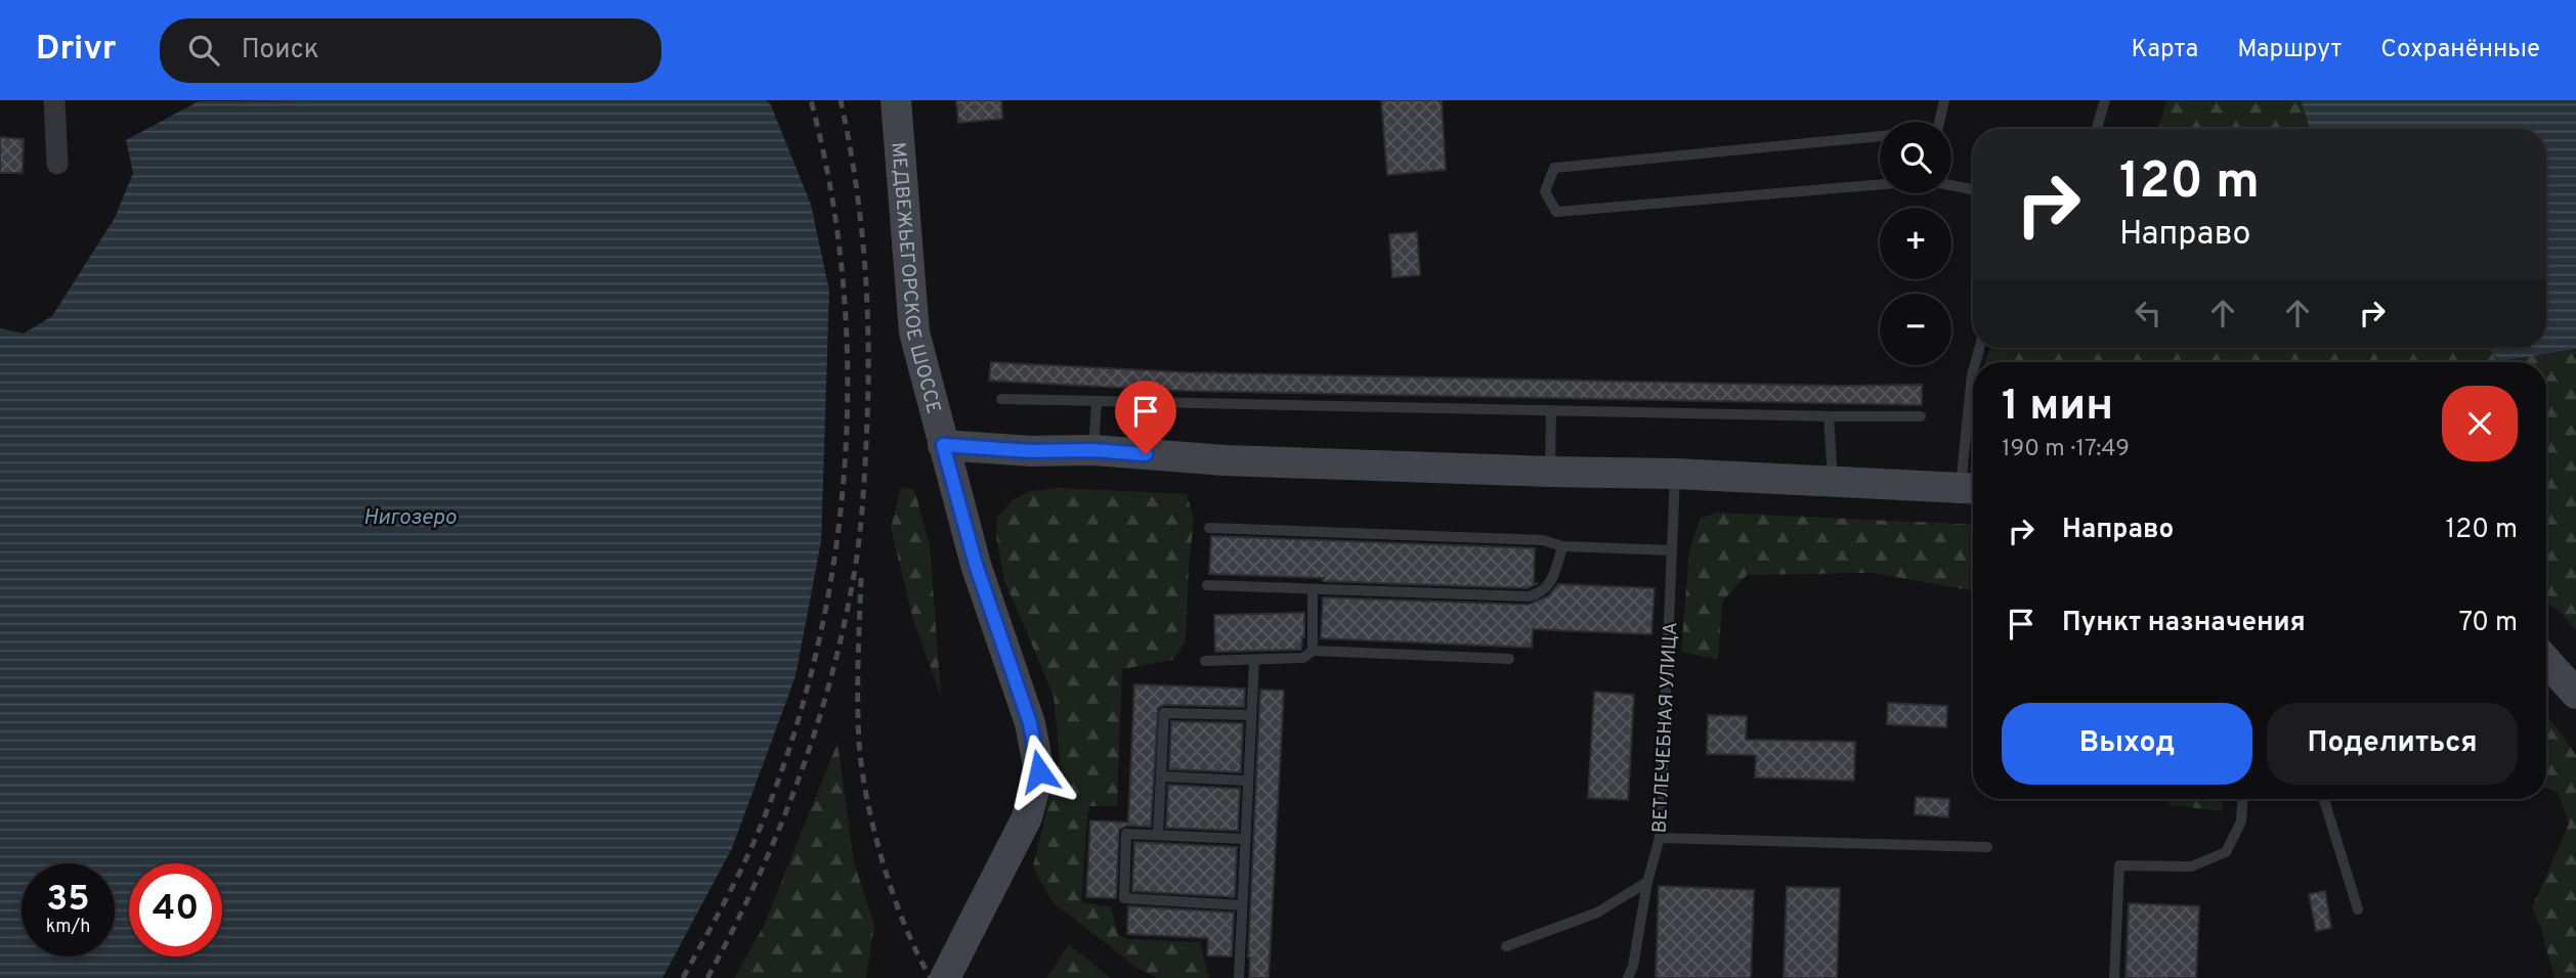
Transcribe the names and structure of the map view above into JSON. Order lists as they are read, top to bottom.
{
  "streets": {
    "street": ["МЕДВЕЖЬЕГОРСКОЕ ШОССЕ"],
    "lane": ["ВЕТЛЕЧЕБНАЯ УЛИЦА"]
  },
  "water": ["Нигозеро"],
  "page": {
    "header": "Drivr",
    "search": "Поиск",
    "nav": ["Карта", "Маршрут", "Сохранённые"],
    "map_buttons": ["+", "−"],
    "turn": ["120 m", "Направо"],
    "heading": ["1 мин", "190 m · 17:49"],
    "list": [
      {
        "name": "Направо",
        "value": "120 m"
      },
      {
        "name": "Пункт назначения",
        "value": "70 m"
      }
    ],
    "buttons": ["Выход", "Поделиться"],
    "speed": "35 km/h",
    "limit": "40"
  }
}
